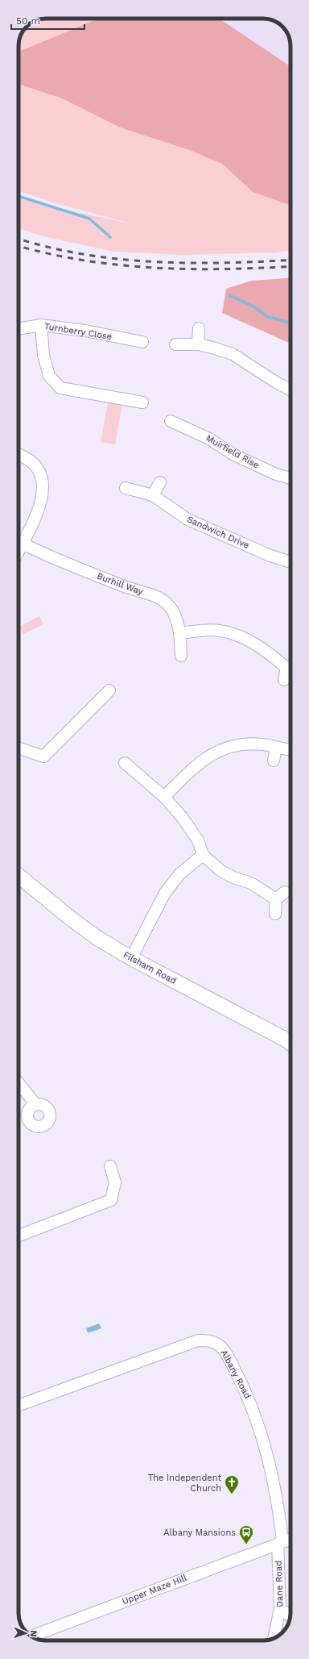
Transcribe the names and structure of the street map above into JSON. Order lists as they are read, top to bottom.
{
  "streets": {
    "street": [
      "Turnberry Close",
      "Muirfield Rise",
      "Sandwich Drive",
      "Burhill Way",
      "Filsham Road",
      "Albany Road",
      "Dane Road",
      "Upper Maze Hill"
    ]
  },
  "crossings": [
    ["Albany Road", "Dane Road"],
    ["Albany Road", "Upper Maze Hill"],
    ["Dane Road", "Upper Maze Hill"]
  ],
  "places": {
    "church": ["The Independent Church"],
    "bus stop": ["Albany Mansions"]
  },
  "scale_bar": "50 m",
  "north": "right"
}
